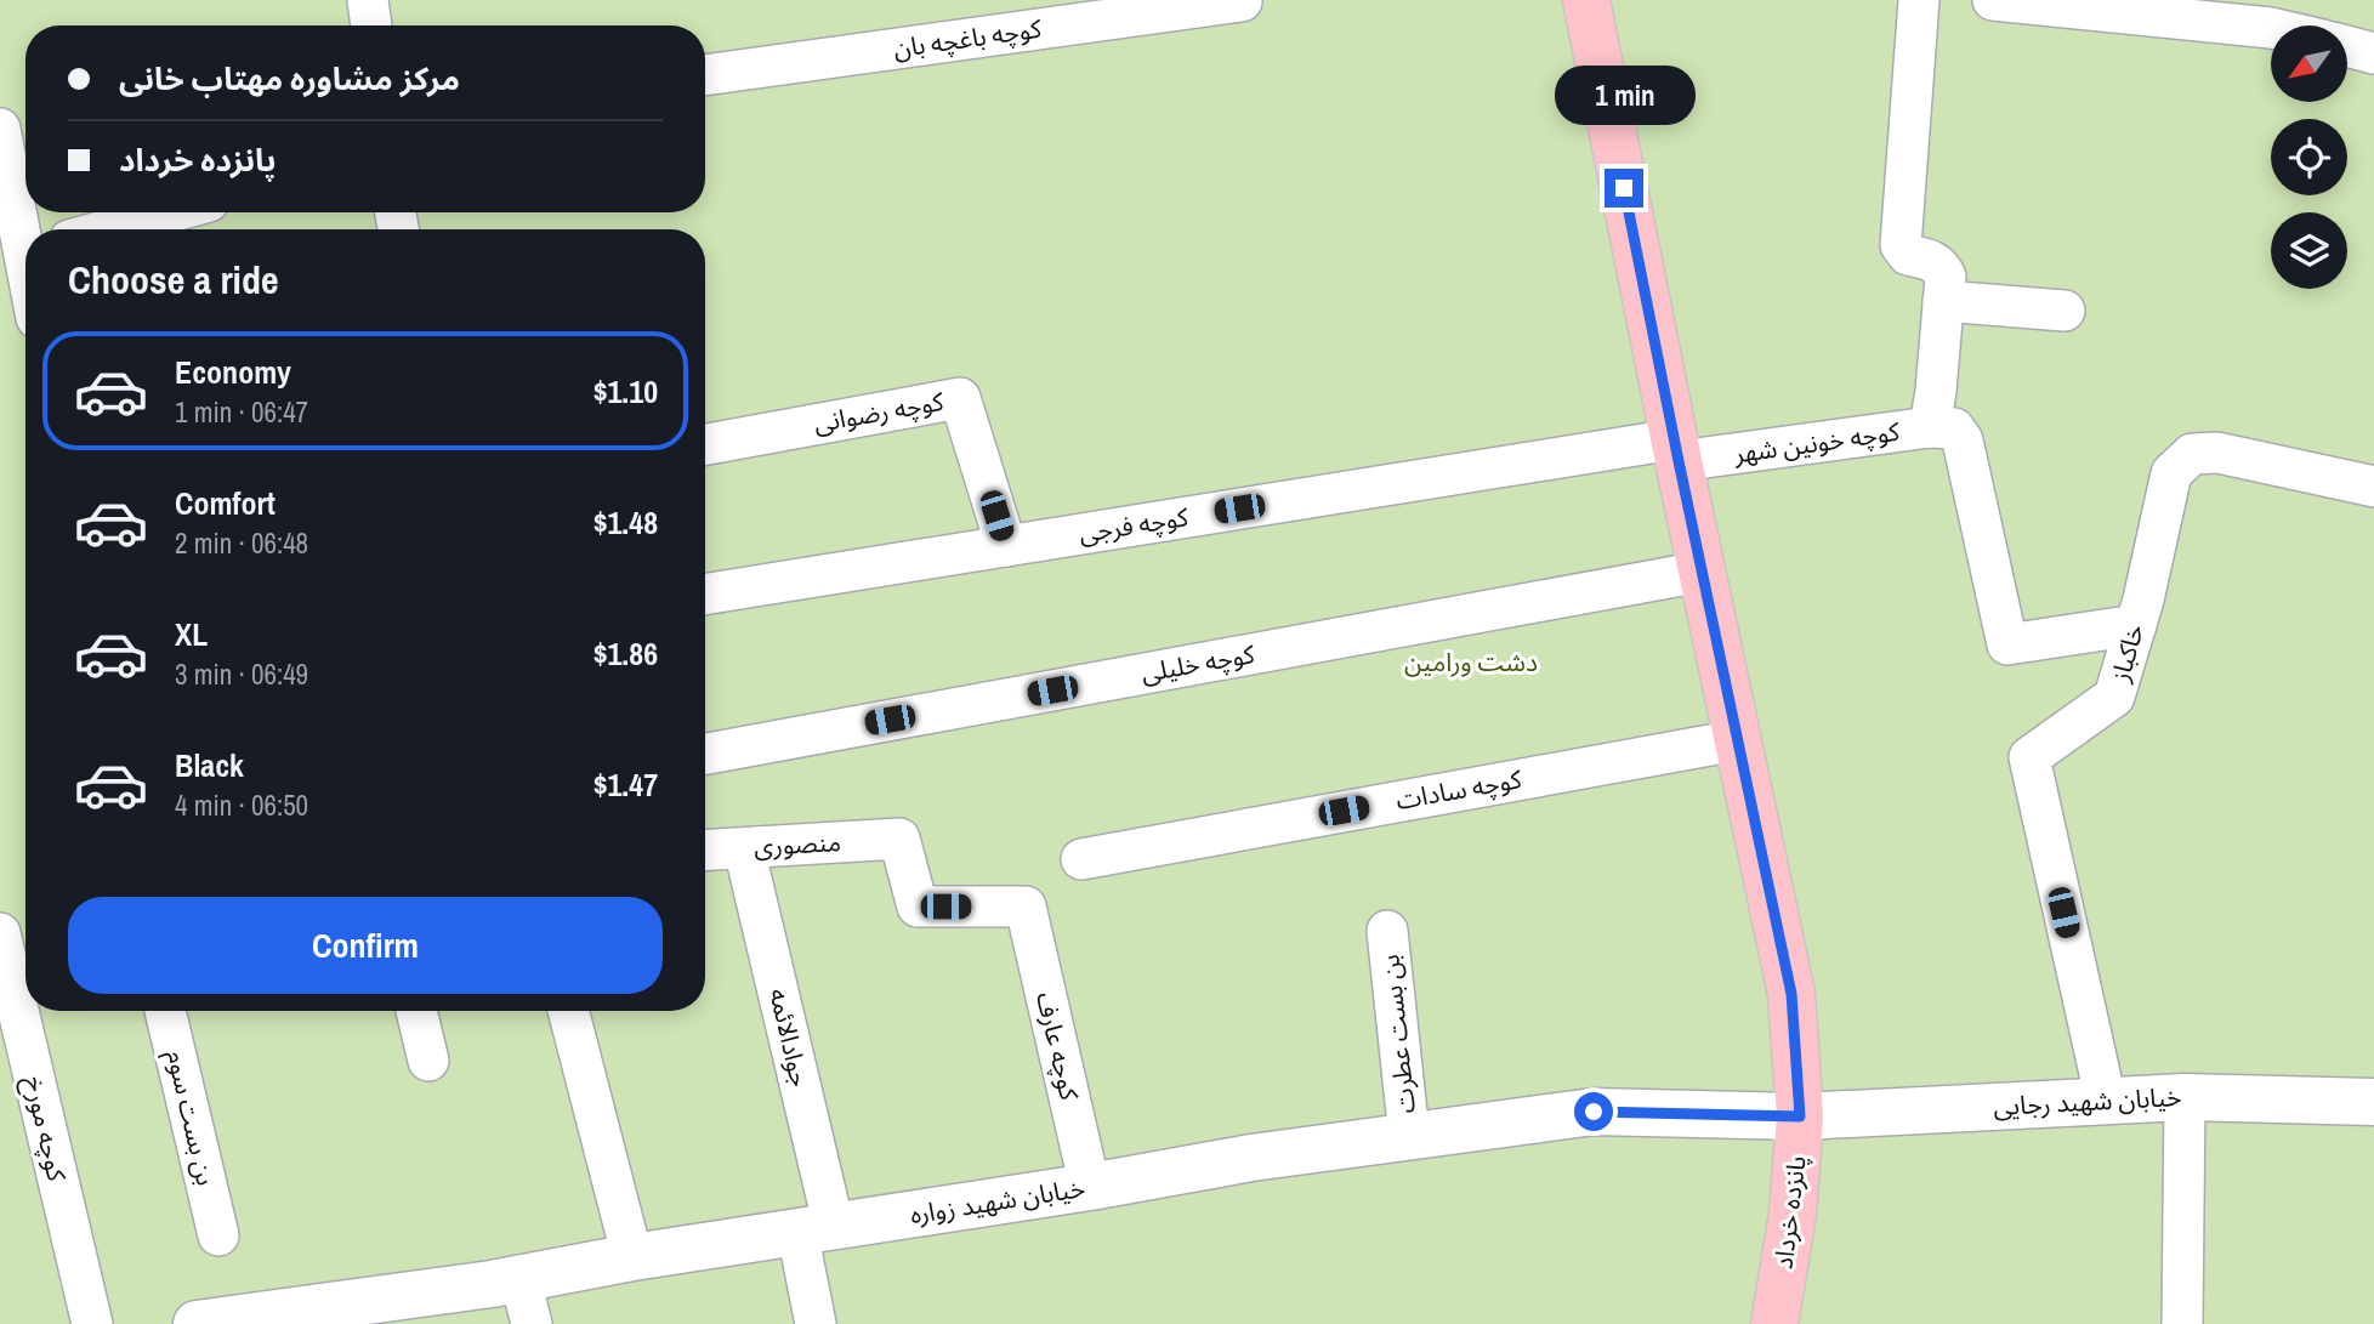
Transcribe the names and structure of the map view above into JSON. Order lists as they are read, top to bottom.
{
  "streets": {
    "main road": ["پانزده خرداد"],
    "street": [
      "کوچه باغچه بان",
      "کوچه رضوانی",
      "کوچه خونین شهر",
      "کوچه فرجی",
      "خاکباز",
      "کوچه خلیلی",
      "کوچه سادات",
      "منصوری",
      "بن بست عطرت",
      "جوادالائمه",
      "کوچه عارف",
      "خیابان شهید رجایی",
      "بن بست سوم",
      "کوچه مورخ",
      "خیابان شهید زواره"
    ]
  },
  "crossings": [
    ["کوچه رضوانی", "کوچه فرجی"],
    ["کوچه خونین شهر", "کوچه فرجی"],
    ["کوچه خونین شهر", "پانزده خرداد"],
    ["کوچه فرجی", "پانزده خرداد"],
    ["خاکباز", "خیابان شهید رجایی"],
    ["کوچه خلیلی", "پانزده خرداد"],
    ["کوچه سادات", "پانزده خرداد"],
    ["منصوری", "جوادالائمه"],
    ["منصوری", "کوچه عارف"],
    ["بن بست عطرت", "خیابان شهید زواره"],
    ["جوادالائمه", "خیابان شهید زواره"],
    ["کوچه عارف", "خیابان شهید زواره"],
    ["خیابان شهید رجایی", "خیابان شهید زواره"],
    ["خیابان شهید رجایی", "پانزده خرداد"],
    ["خیابان شهید زواره", "پانزده خرداد"]
  ],
  "parks": ["دشت ورامین"],
  "north": "bottom left",
  "page": {
    "banner": ["مرکز مشاوره مهتاب خانی", "پانزده خرداد"],
    "bubble": "1 min",
    "heading": "Choose a ride",
    "list": [
      {
        "name": "Economy",
        "note": "1 min · 06:47",
        "value": "$1.10"
      },
      {
        "name": "Comfort",
        "note": "2 min · 06:48",
        "value": "$1.48"
      },
      {
        "name": "XL",
        "note": "3 min · 06:49",
        "value": "$1.86"
      },
      {
        "name": "Black",
        "note": "4 min · 06:50",
        "value": "$1.47"
      }
    ],
    "buttons": "Confirm"
  }
}
